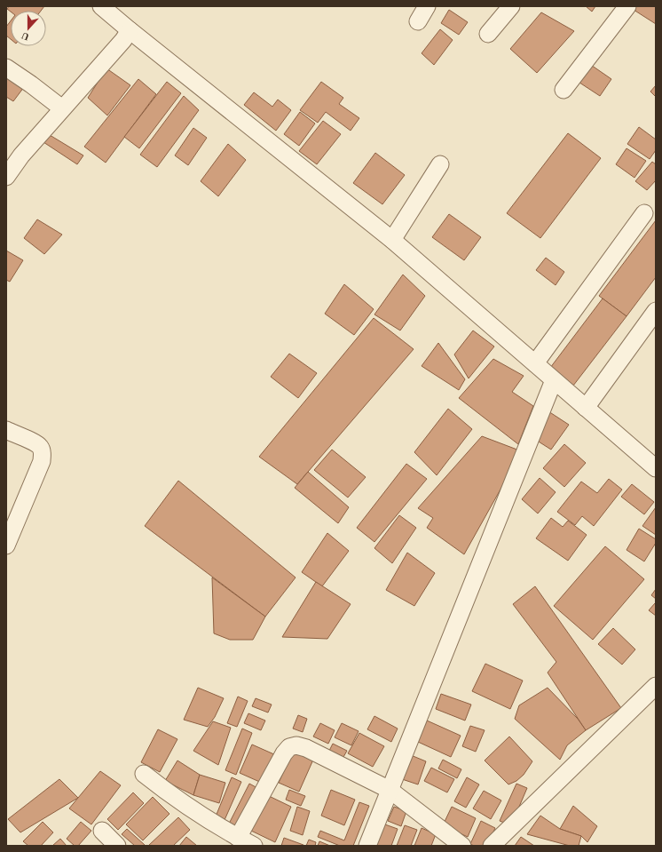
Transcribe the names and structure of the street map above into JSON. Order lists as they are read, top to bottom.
{
  "north": "bottom"
}
